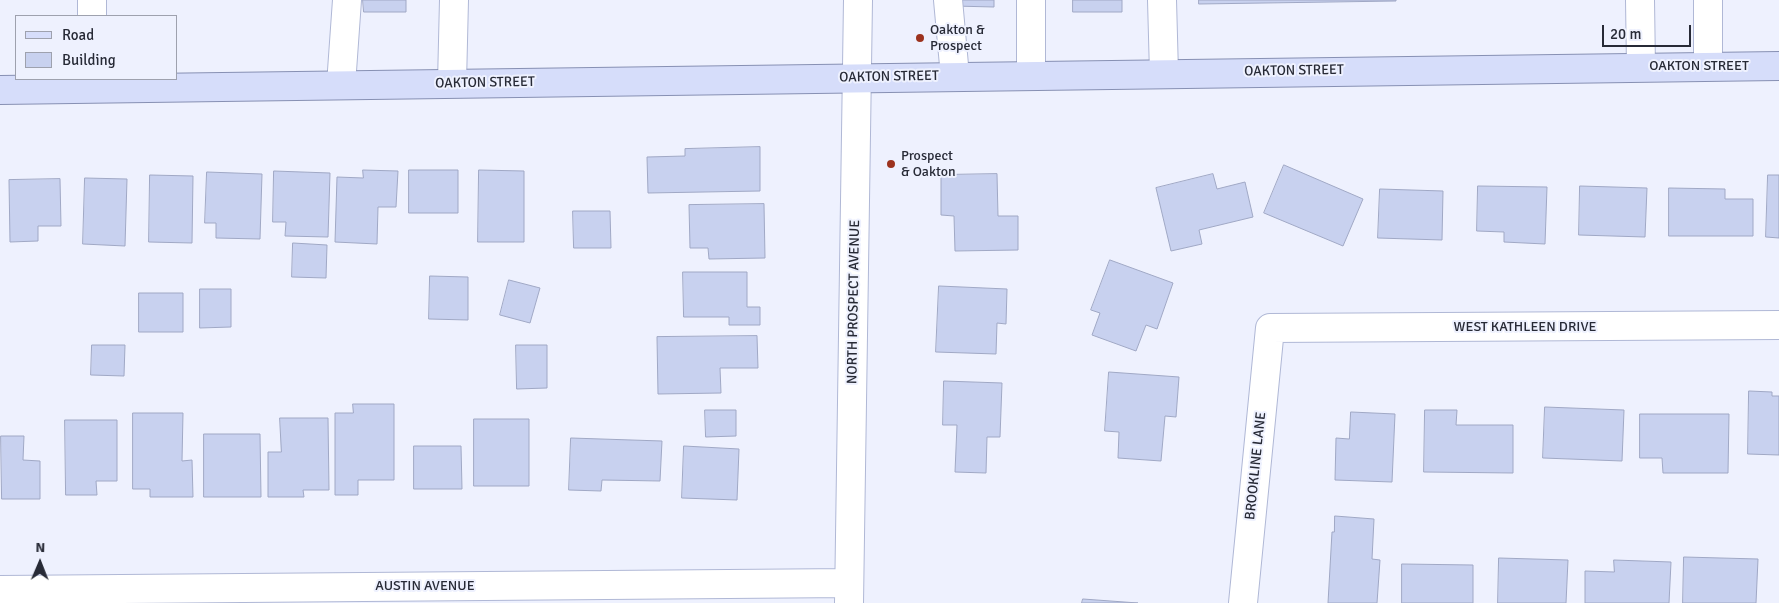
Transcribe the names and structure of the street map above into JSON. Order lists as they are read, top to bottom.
{
  "streets": {
    "main road": ["OAKTON STREET"],
    "street": [
      "NORTH PROSPECT AVENUE",
      "WEST KATHLEEN DRIVE",
      "BROOKLINE LANE",
      "AUSTIN AVENUE"
    ]
  },
  "crossings": [
    ["OAKTON STREET", "NORTH PROSPECT AVENUE"],
    ["NORTH PROSPECT AVENUE", "AUSTIN AVENUE"],
    ["WEST KATHLEEN DRIVE", "BROOKLINE LANE"]
  ],
  "places": ["Oakton & Prospect", "Prospect & Oakton"],
  "legend": ["Road", "Building"],
  "scale_bar": "20 m",
  "north": "top"
}
